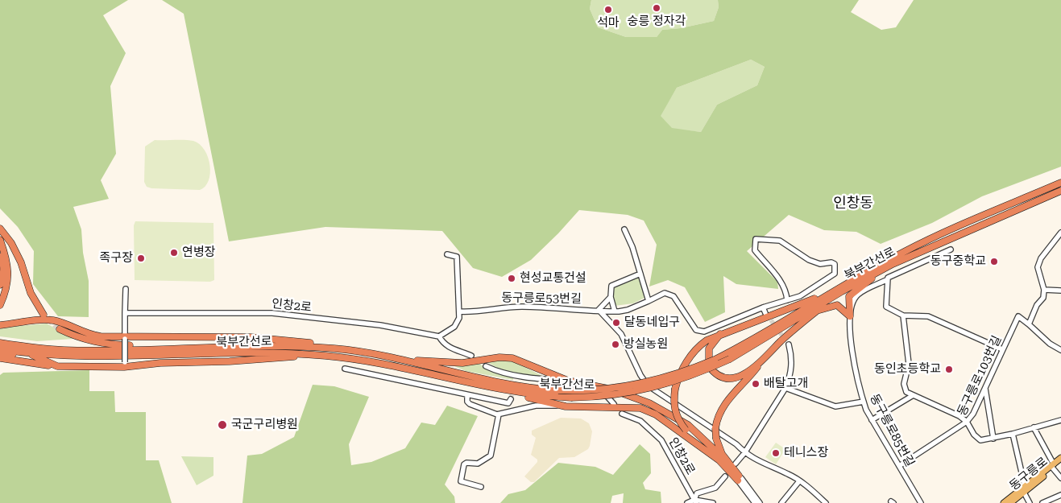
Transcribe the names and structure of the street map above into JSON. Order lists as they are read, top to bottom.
{
  "streets": {
    "highway": ["북부간선로"],
    "main road": ["동구릉로"],
    "street": [
      "동구릉로53번길",
      "인창2로",
      "동구릉로103번길",
      "동구릉로85번길"
    ]
  },
  "crossings": [
    ["동구릉로103번길", "동구릉로"]
  ],
  "districts": ["인창동"],
  "places": [
    "숭릉 정자각",
    "석마",
    "연병장",
    "족구장",
    "동구중학교",
    "현성교통건설",
    "달동네입구",
    "방실농원",
    "동인초등학교",
    "배탈고개",
    "국군구리병원",
    "테니스장"
  ]
}
